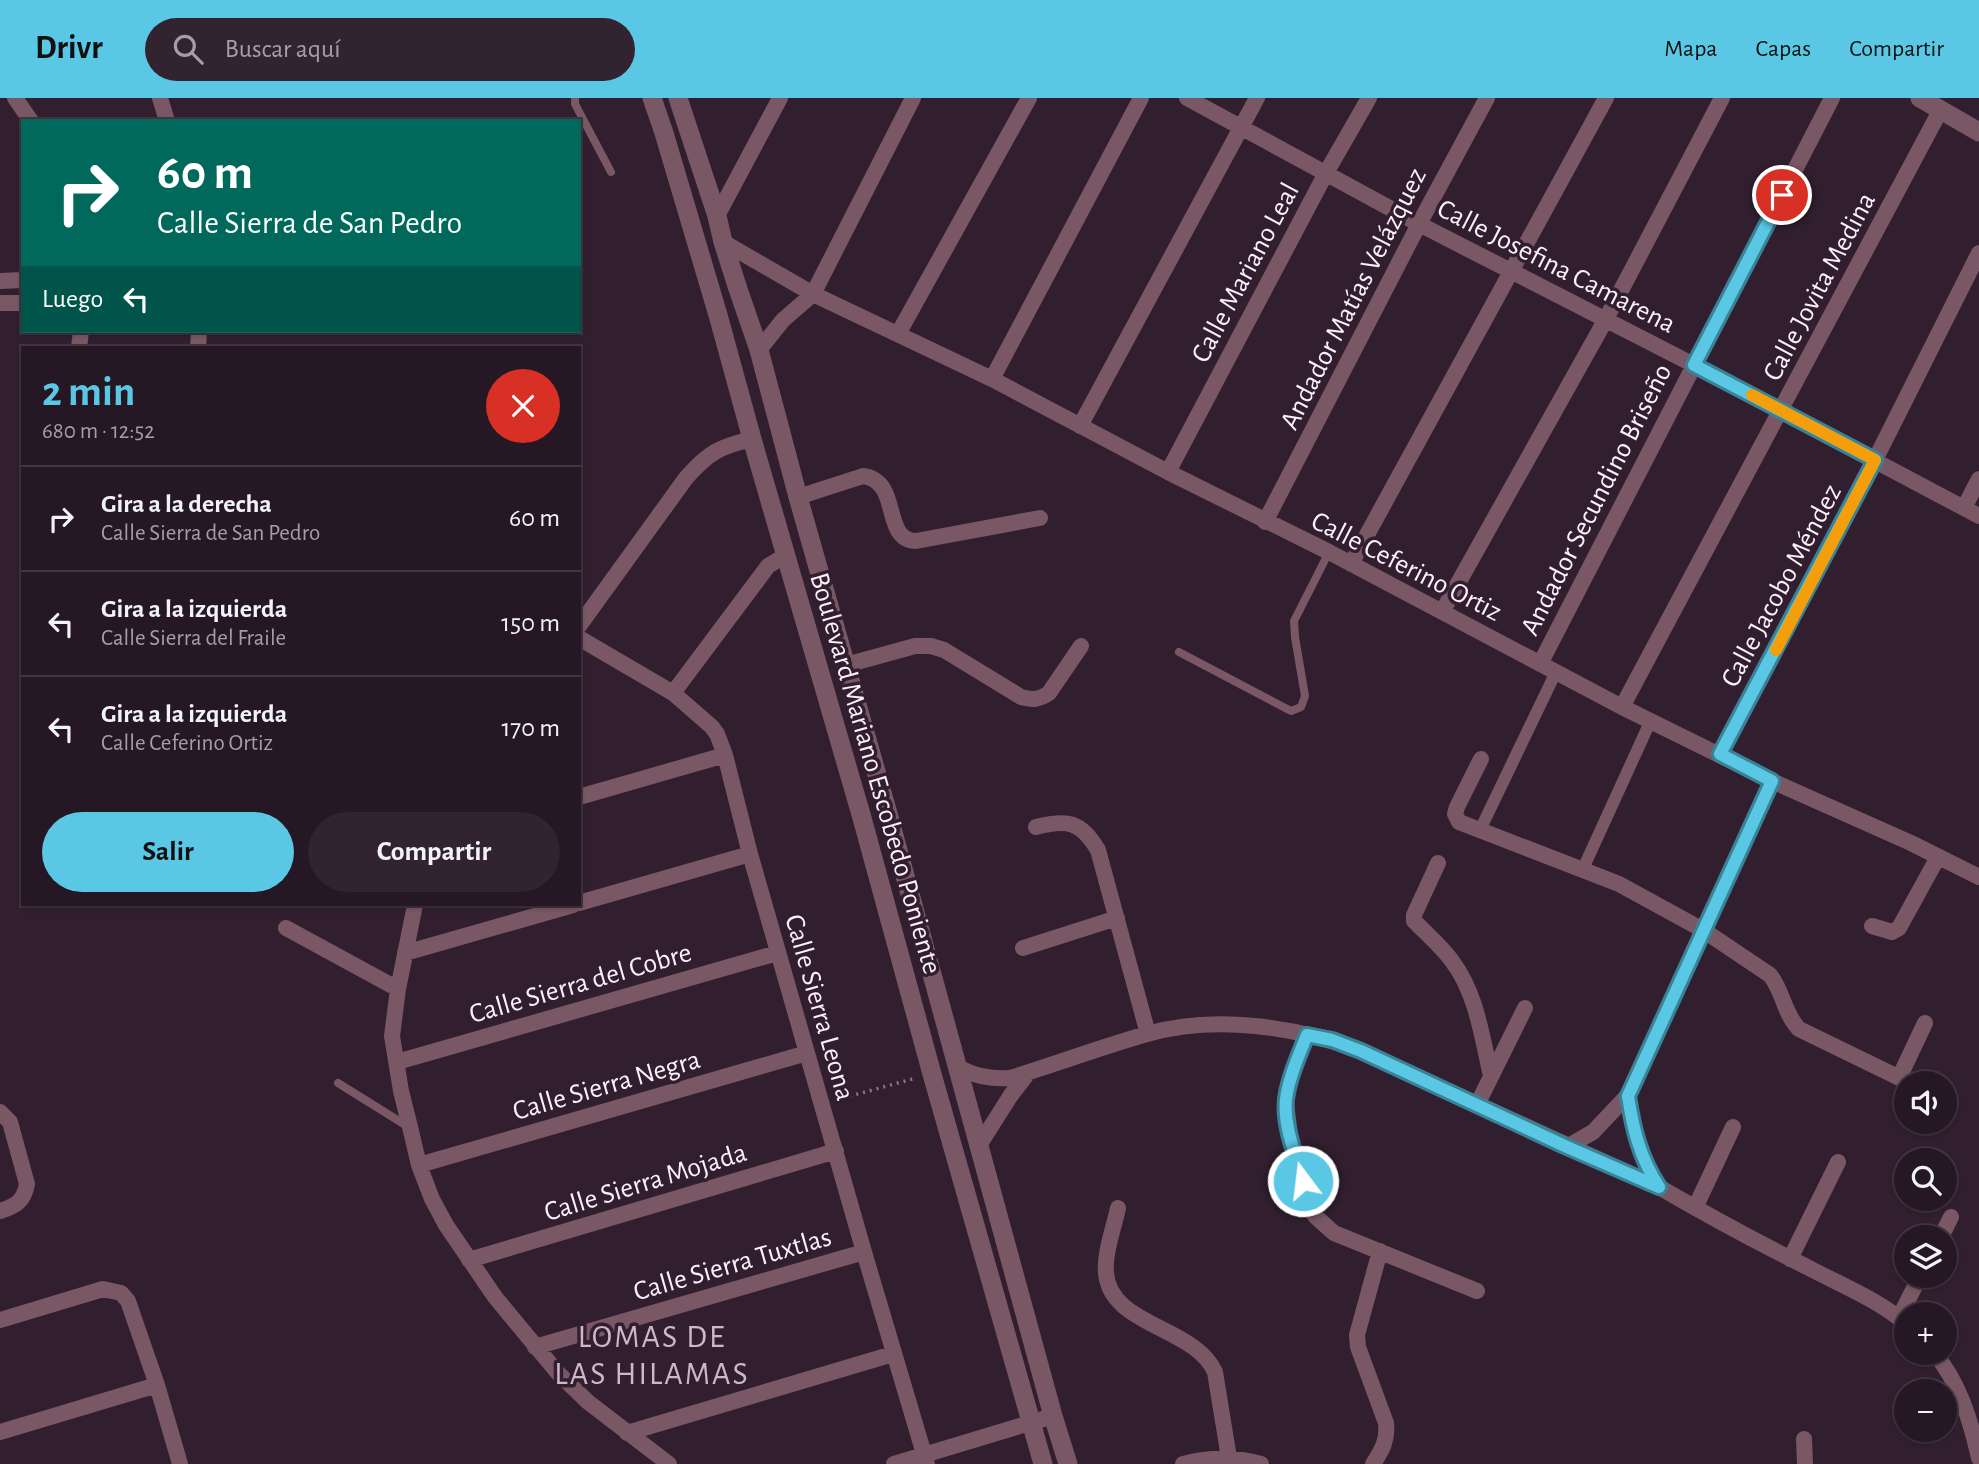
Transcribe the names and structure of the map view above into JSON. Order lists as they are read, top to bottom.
{
  "streets": {
    "street": [
      "Calle Josefina Camarena",
      "Calle Mariano Leal",
      "Calle Jovita Medina",
      "Andador Matías Velázquez",
      "Andador Secundino Briseño",
      "Calle Ceferino Ortiz",
      "Calle Jacobo Méndez",
      "Boulevard Mariano Escobedo Poniente",
      "Calle Sierra del Cobre",
      "Calle Sierra Leona",
      "Calle Sierra Negra",
      "Calle Sierra Mojada",
      "Calle Sierra Tuxtlas"
    ]
  },
  "crossings": [
    ["Calle Josefina Camarena", "Calle Mariano Leal"],
    ["Calle Josefina Camarena", "Calle Jovita Medina"],
    ["Calle Josefina Camarena", "Andador Matías Velázquez"],
    ["Calle Josefina Camarena", "Andador Secundino Briseño"],
    ["Calle Josefina Camarena", "Calle Jacobo Méndez"],
    ["Calle Mariano Leal", "Calle Ceferino Ortiz"],
    ["Calle Jovita Medina", "Calle Ceferino Ortiz"],
    ["Andador Matías Velázquez", "Calle Ceferino Ortiz"],
    ["Andador Secundino Briseño", "Calle Ceferino Ortiz"],
    ["Calle Ceferino Ortiz", "Calle Jacobo Méndez"],
    ["Calle Ceferino Ortiz", "Boulevard Mariano Escobedo Poniente"],
    ["Calle Sierra del Cobre", "Calle Sierra Leona"],
    ["Calle Sierra Leona", "Calle Sierra Negra"],
    ["Calle Sierra Leona", "Calle Sierra Mojada"],
    ["Calle Sierra Leona", "Calle Sierra Tuxtlas"]
  ],
  "districts": ["LOMAS DE LAS HILAMAS"],
  "page": {
    "header": "Drivr",
    "search": "Buscar aquí",
    "nav": ["Mapa", "Capas", "Compartir"],
    "turn": ["60 m", "Calle Sierra de San Pedro"],
    "then": "Luego",
    "heading": ["2 min", "680 m · 12:52"],
    "list": [
      {
        "name": "Gira a la derecha",
        "note": "Calle Sierra de San Pedro",
        "value": "60 m"
      },
      {
        "name": "Gira a la izquierda",
        "note": "Calle Sierra del Fraile",
        "value": "150 m"
      },
      {
        "name": "Gira a la izquierda",
        "note": "Calle Ceferino Ortiz",
        "value": "170 m"
      }
    ],
    "buttons": ["Salir", "Compartir"],
    "map_buttons": ["+", "−"]
  }
}
